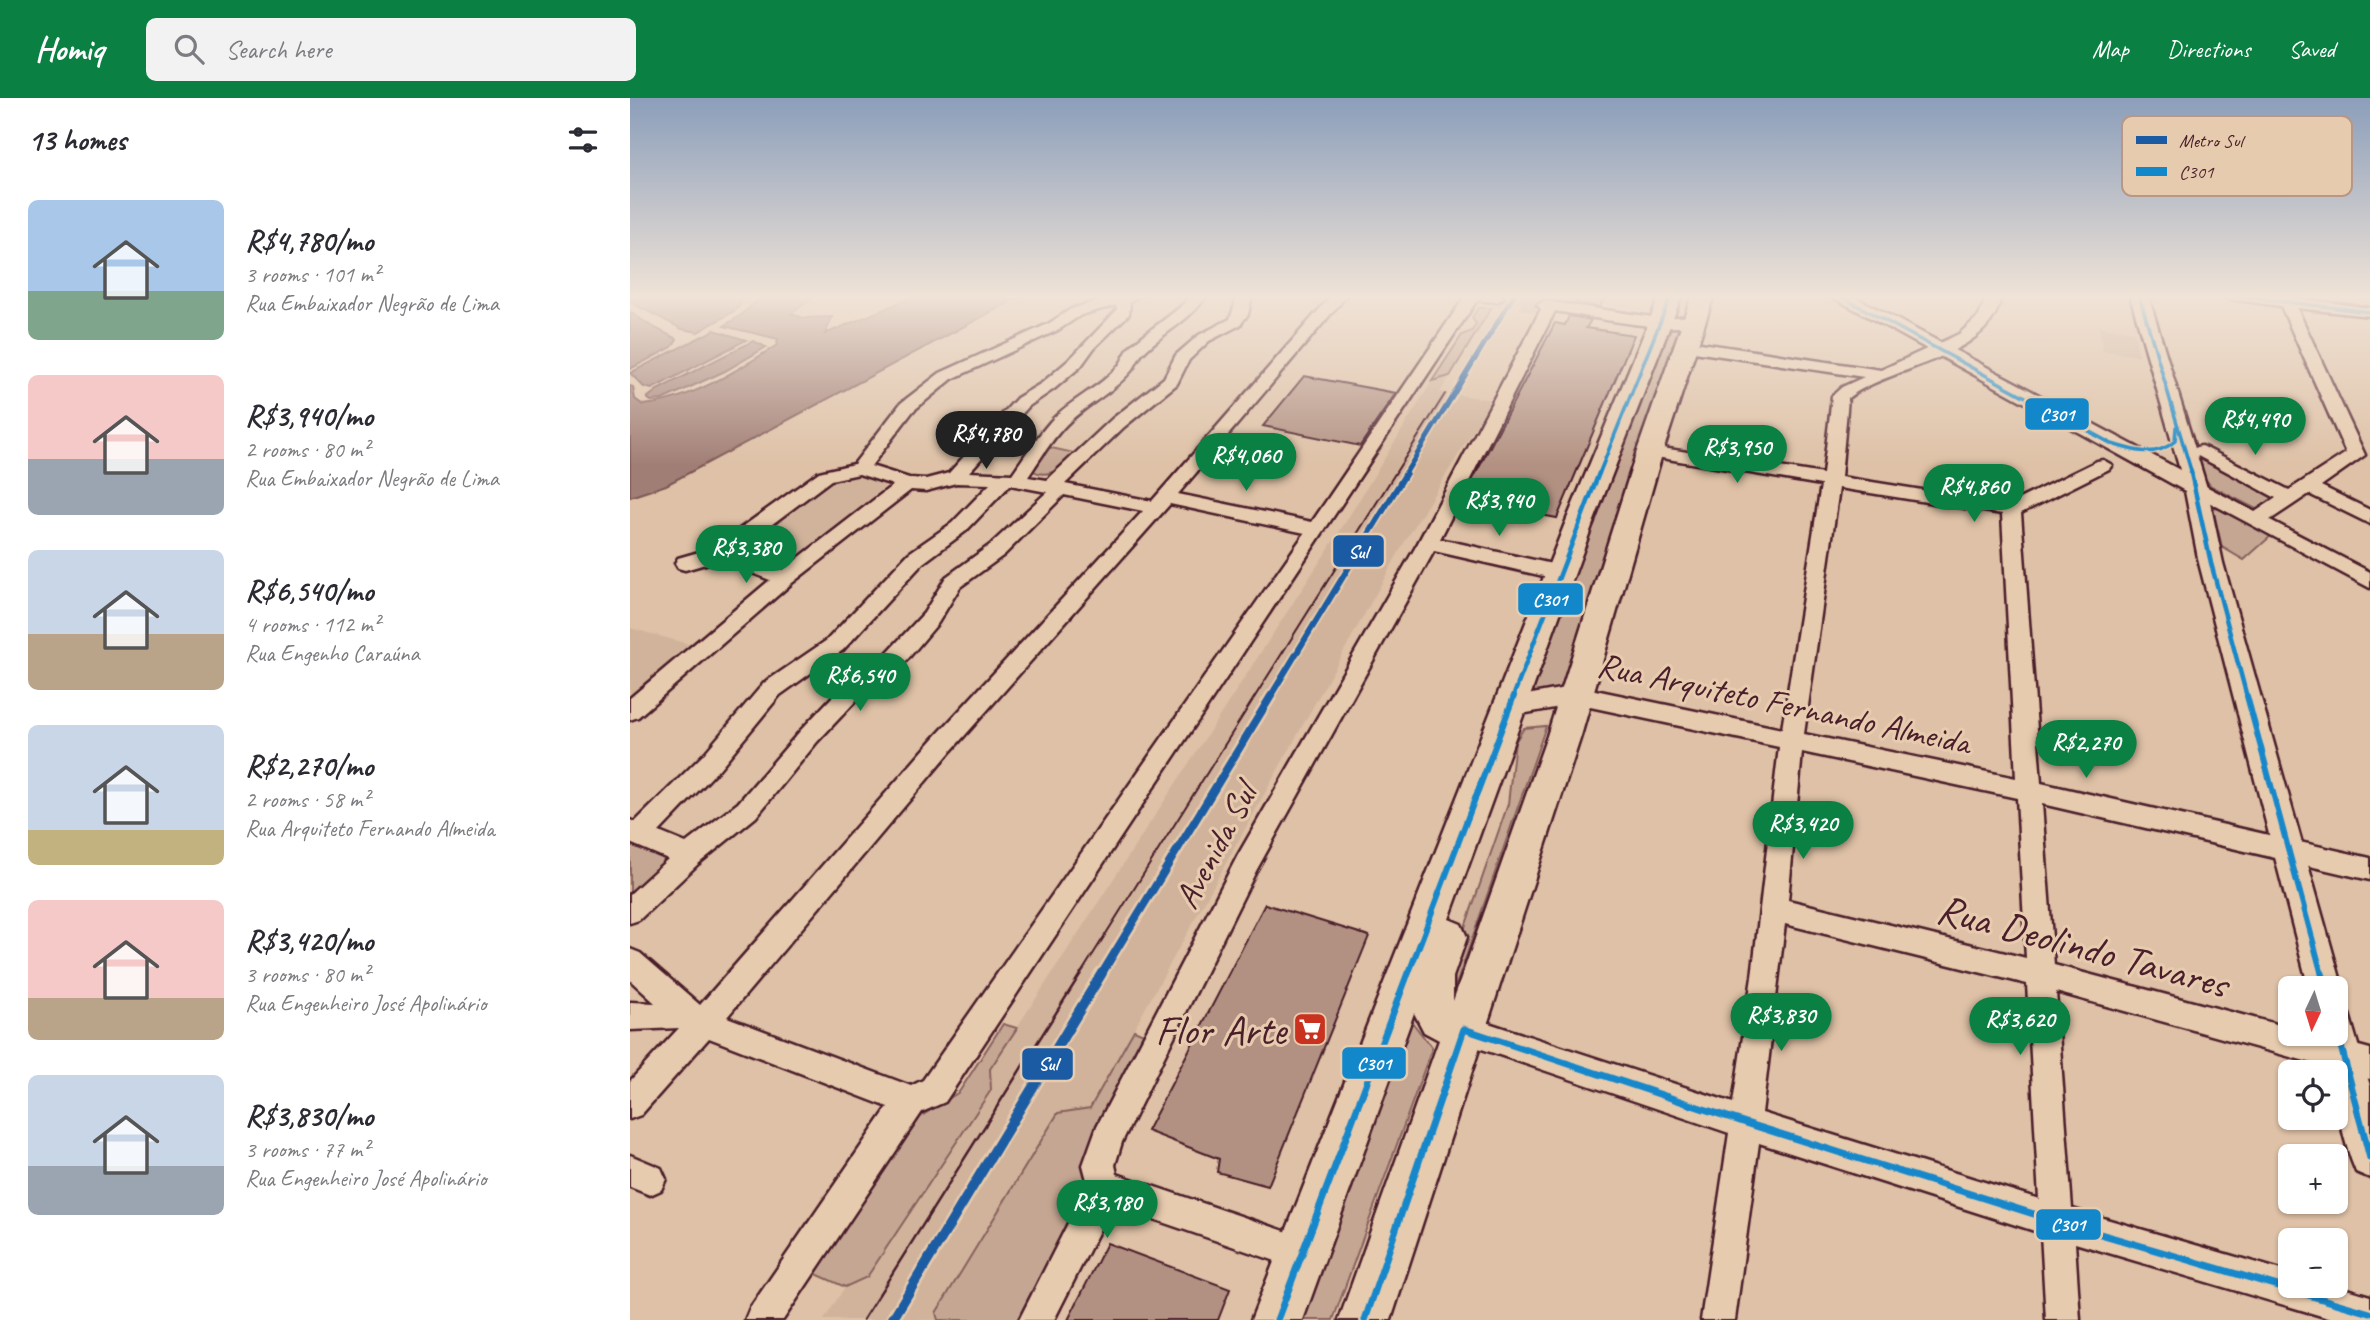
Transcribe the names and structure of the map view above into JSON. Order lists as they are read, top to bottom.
{
  "streets": {
    "street": ["Rua Arquiteto Fernando Almeida", "Avenida Sul", "Rua Deolindo Tavares"]
  },
  "places": {
    "supermarket": ["Flor Arte"]
  },
  "lines": ["metro line Sul", "transit line C301"],
  "legend": ["Metro Sul", "C301"],
  "north": "bottom",
  "page": {
    "header": "Homiq",
    "search": "Search here",
    "nav": ["Map", "Directions", "Saved"],
    "heading": "13 homes",
    "list": [
      {
        "name": "R$4,780/mo",
        "note": "3 rooms · 101 m² · Rua Embaixador Negrão de Lima"
      },
      {
        "name": "R$3,940/mo",
        "note": "2 rooms · 80 m² · Rua Embaixador Negrão de Lima"
      },
      {
        "name": "R$6,540/mo",
        "note": "4 rooms · 112 m² · Rua Engenho Caraúna"
      },
      {
        "name": "R$2,270/mo",
        "note": "2 rooms · 58 m² · Rua Arquiteto Fernando Almeida"
      },
      {
        "name": "R$3,420/mo",
        "note": "3 rooms · 80 m² · Rua Engenheiro José Apolinário"
      },
      {
        "name": "R$3,830/mo",
        "note": "3 rooms · 77 m² · Rua Engenheiro José Apolinário"
      }
    ],
    "price": [
      "R$4,490",
      "R$4,780",
      "R$3,950",
      "R$4,060",
      "R$4,860",
      "R$3,940",
      "R$3,380",
      "R$6,540",
      "R$2,270",
      "R$3,420",
      "R$3,830",
      "R$3,620",
      "R$3,180"
    ],
    "map_buttons": ["+", "−"]
  }
}
